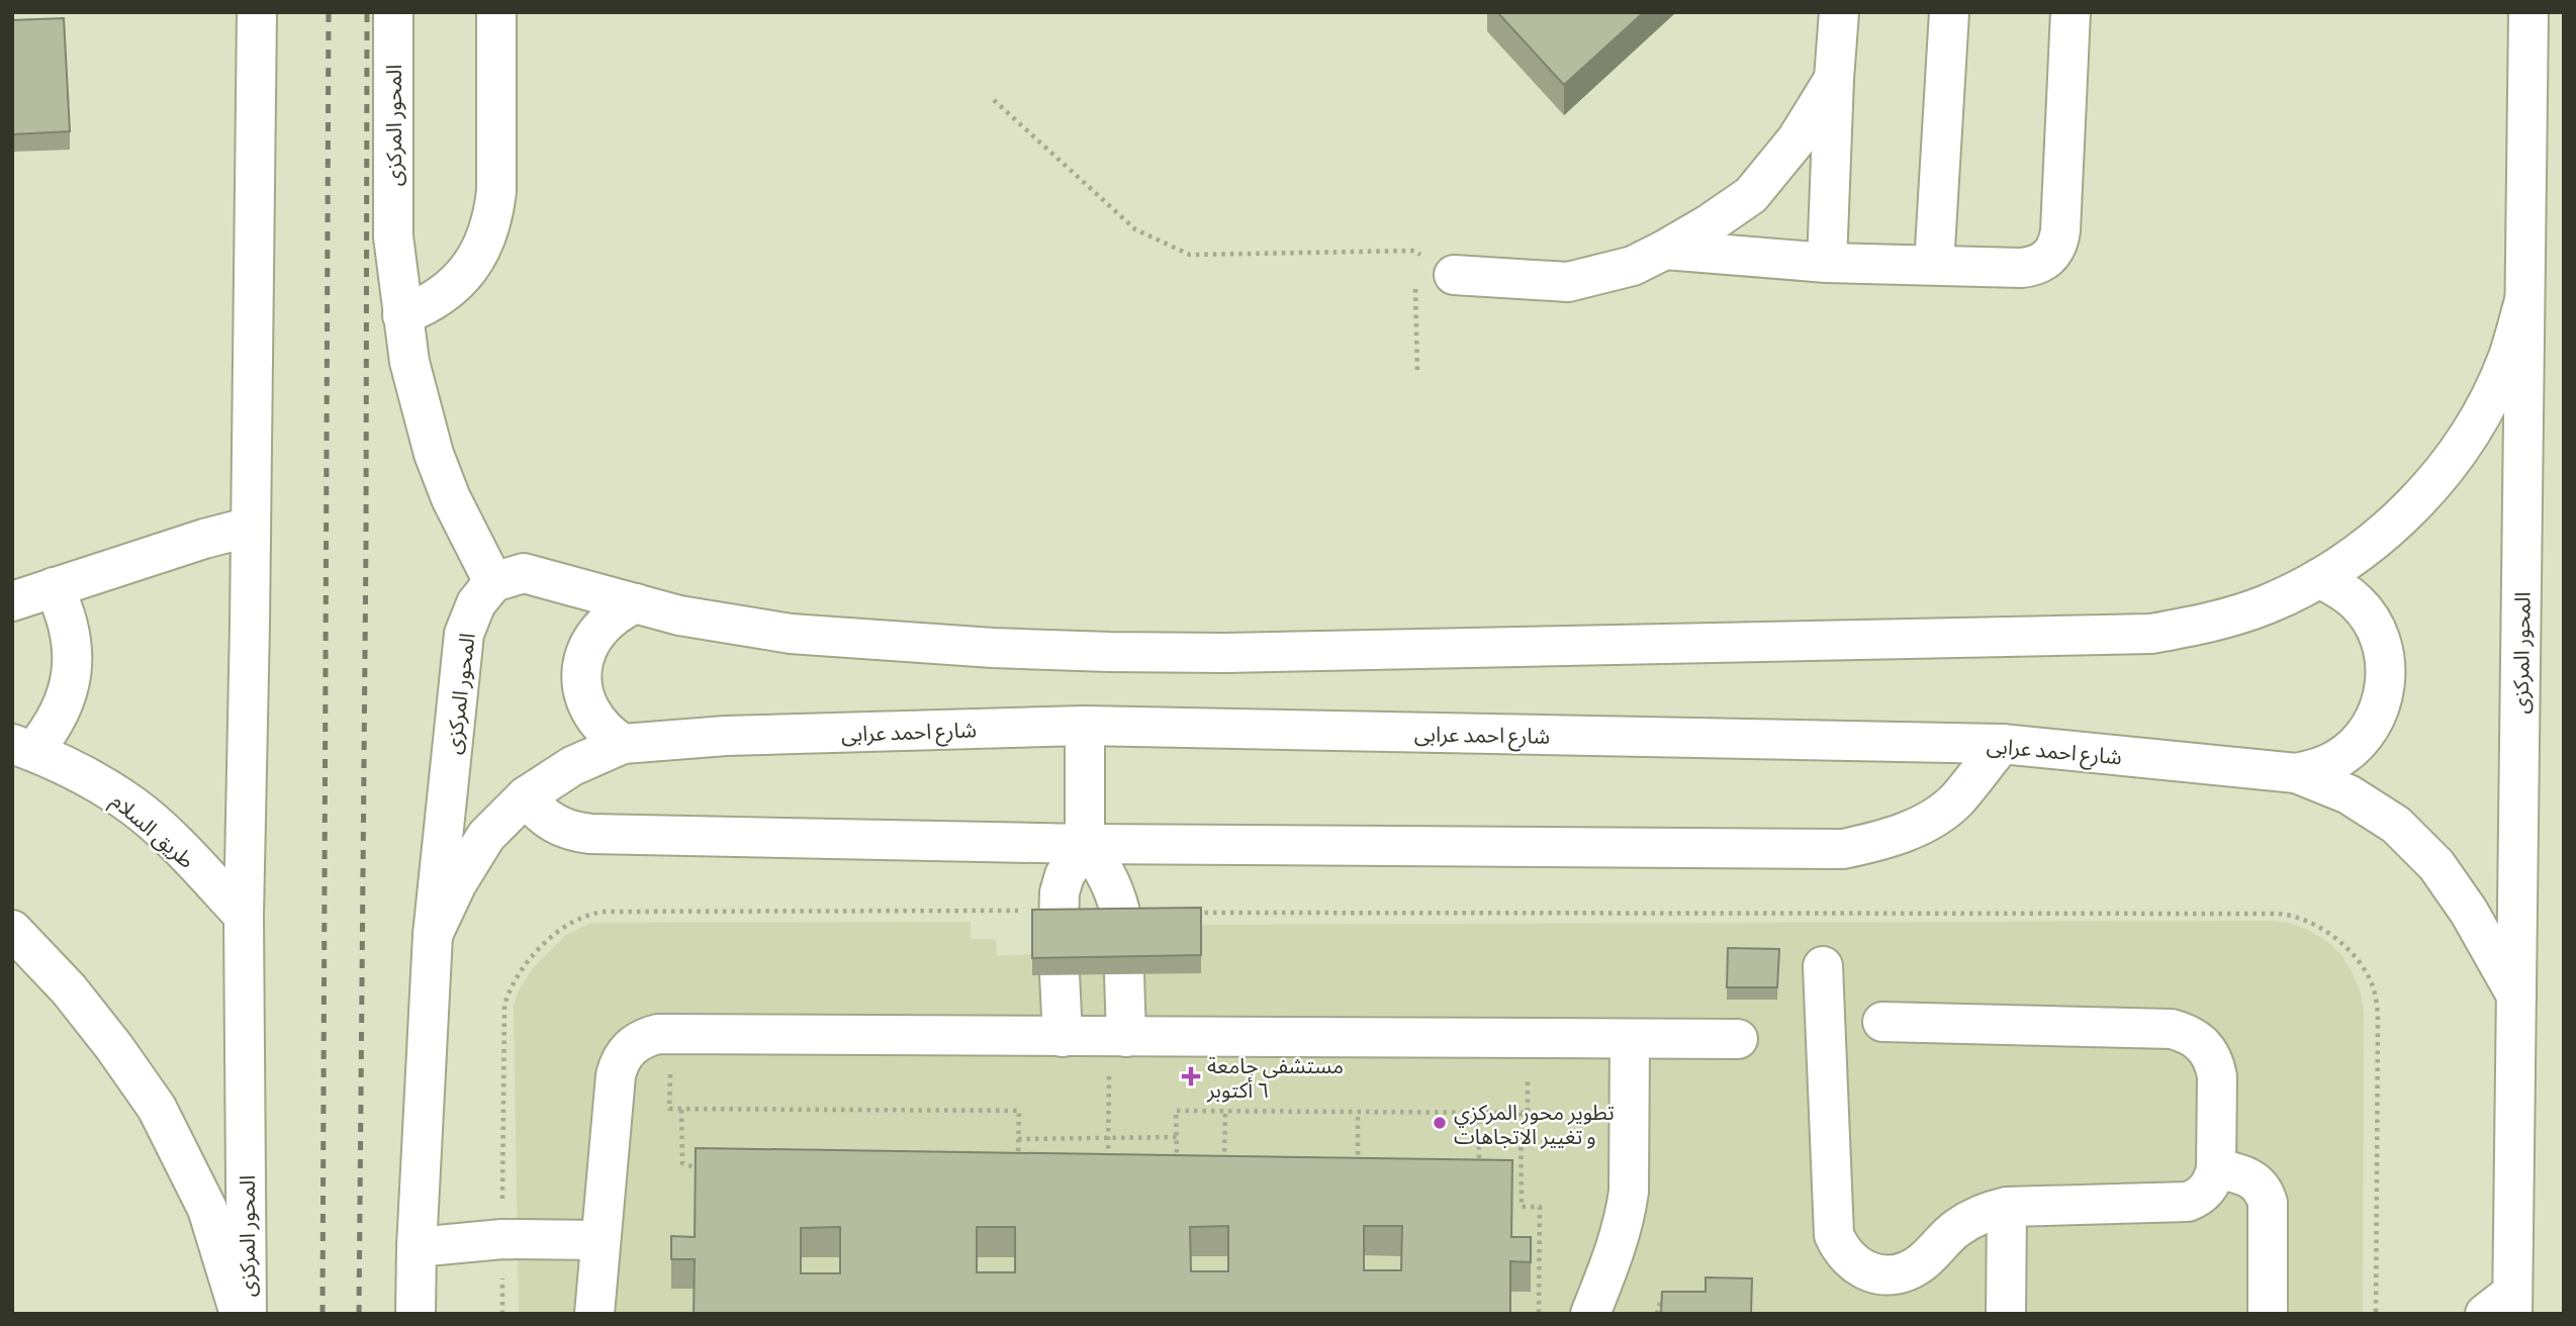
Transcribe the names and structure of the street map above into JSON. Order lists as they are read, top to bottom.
{
  "streets": {
    "main road": ["المحور المركزى", "شارع احمد عرابى", "طريق السلام"]
  },
  "crossings": [
    ["المحور المركزى", "شارع احمد عرابى"],
    ["المحور المركزى", "طريق السلام"]
  ],
  "places": {
    "health": ["مستشفى جامعة ٦ أكتوبر"],
    "other": ["تطوير محور المركزي و تغيير الاتجاهات"]
  }
}
